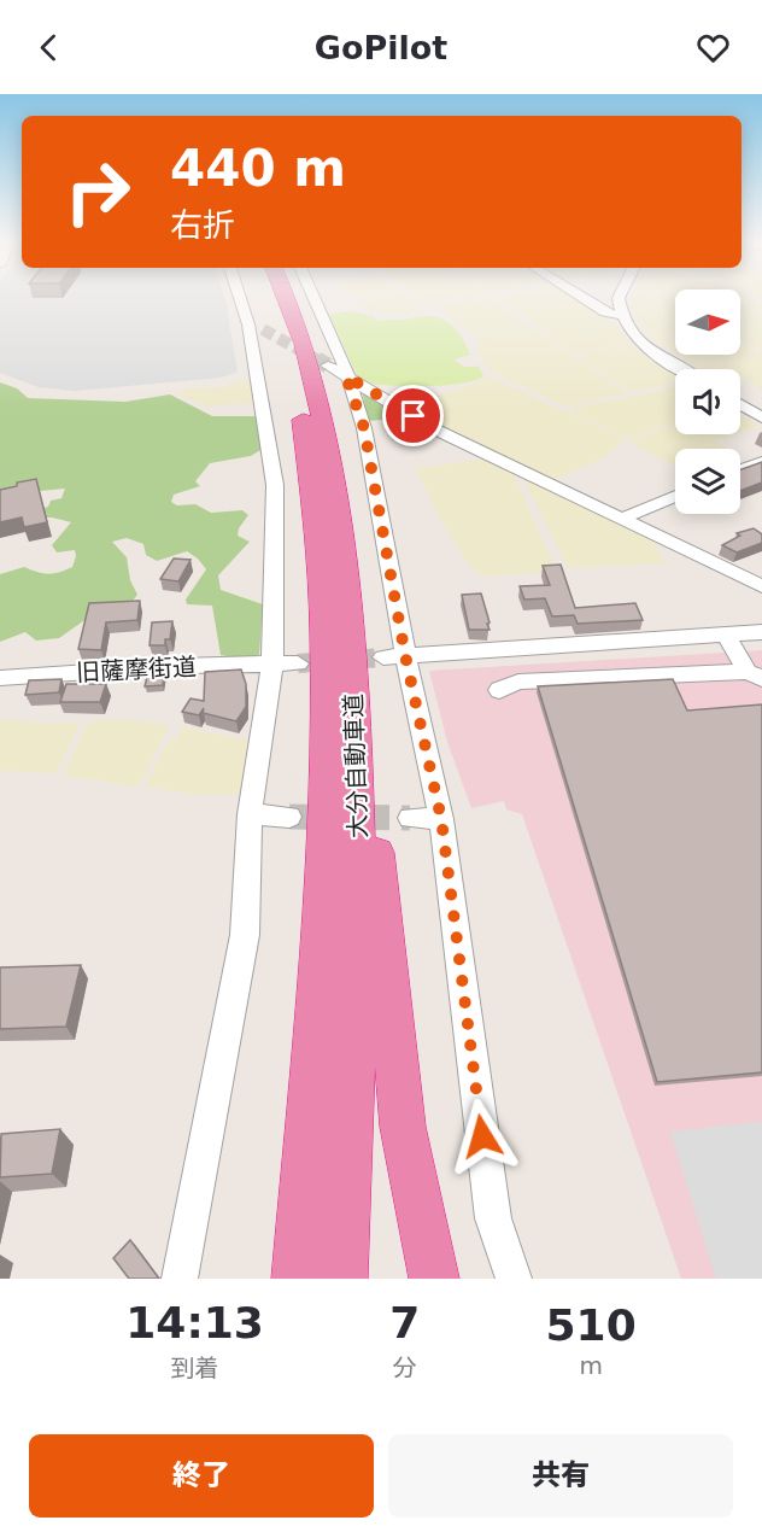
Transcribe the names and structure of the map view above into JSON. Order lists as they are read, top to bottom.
{
  "streets": {
    "highway": ["大分自動車道"],
    "street": ["旧薩摩街道"]
  },
  "north": "right",
  "page": {
    "header": "GoPilot",
    "turn": ["440 m", "右折"],
    "eta": [
      "14:13",
      "到着",
      "7",
      "分",
      "510",
      "m"
    ],
    "buttons": ["終了", "共有"]
  }
}
